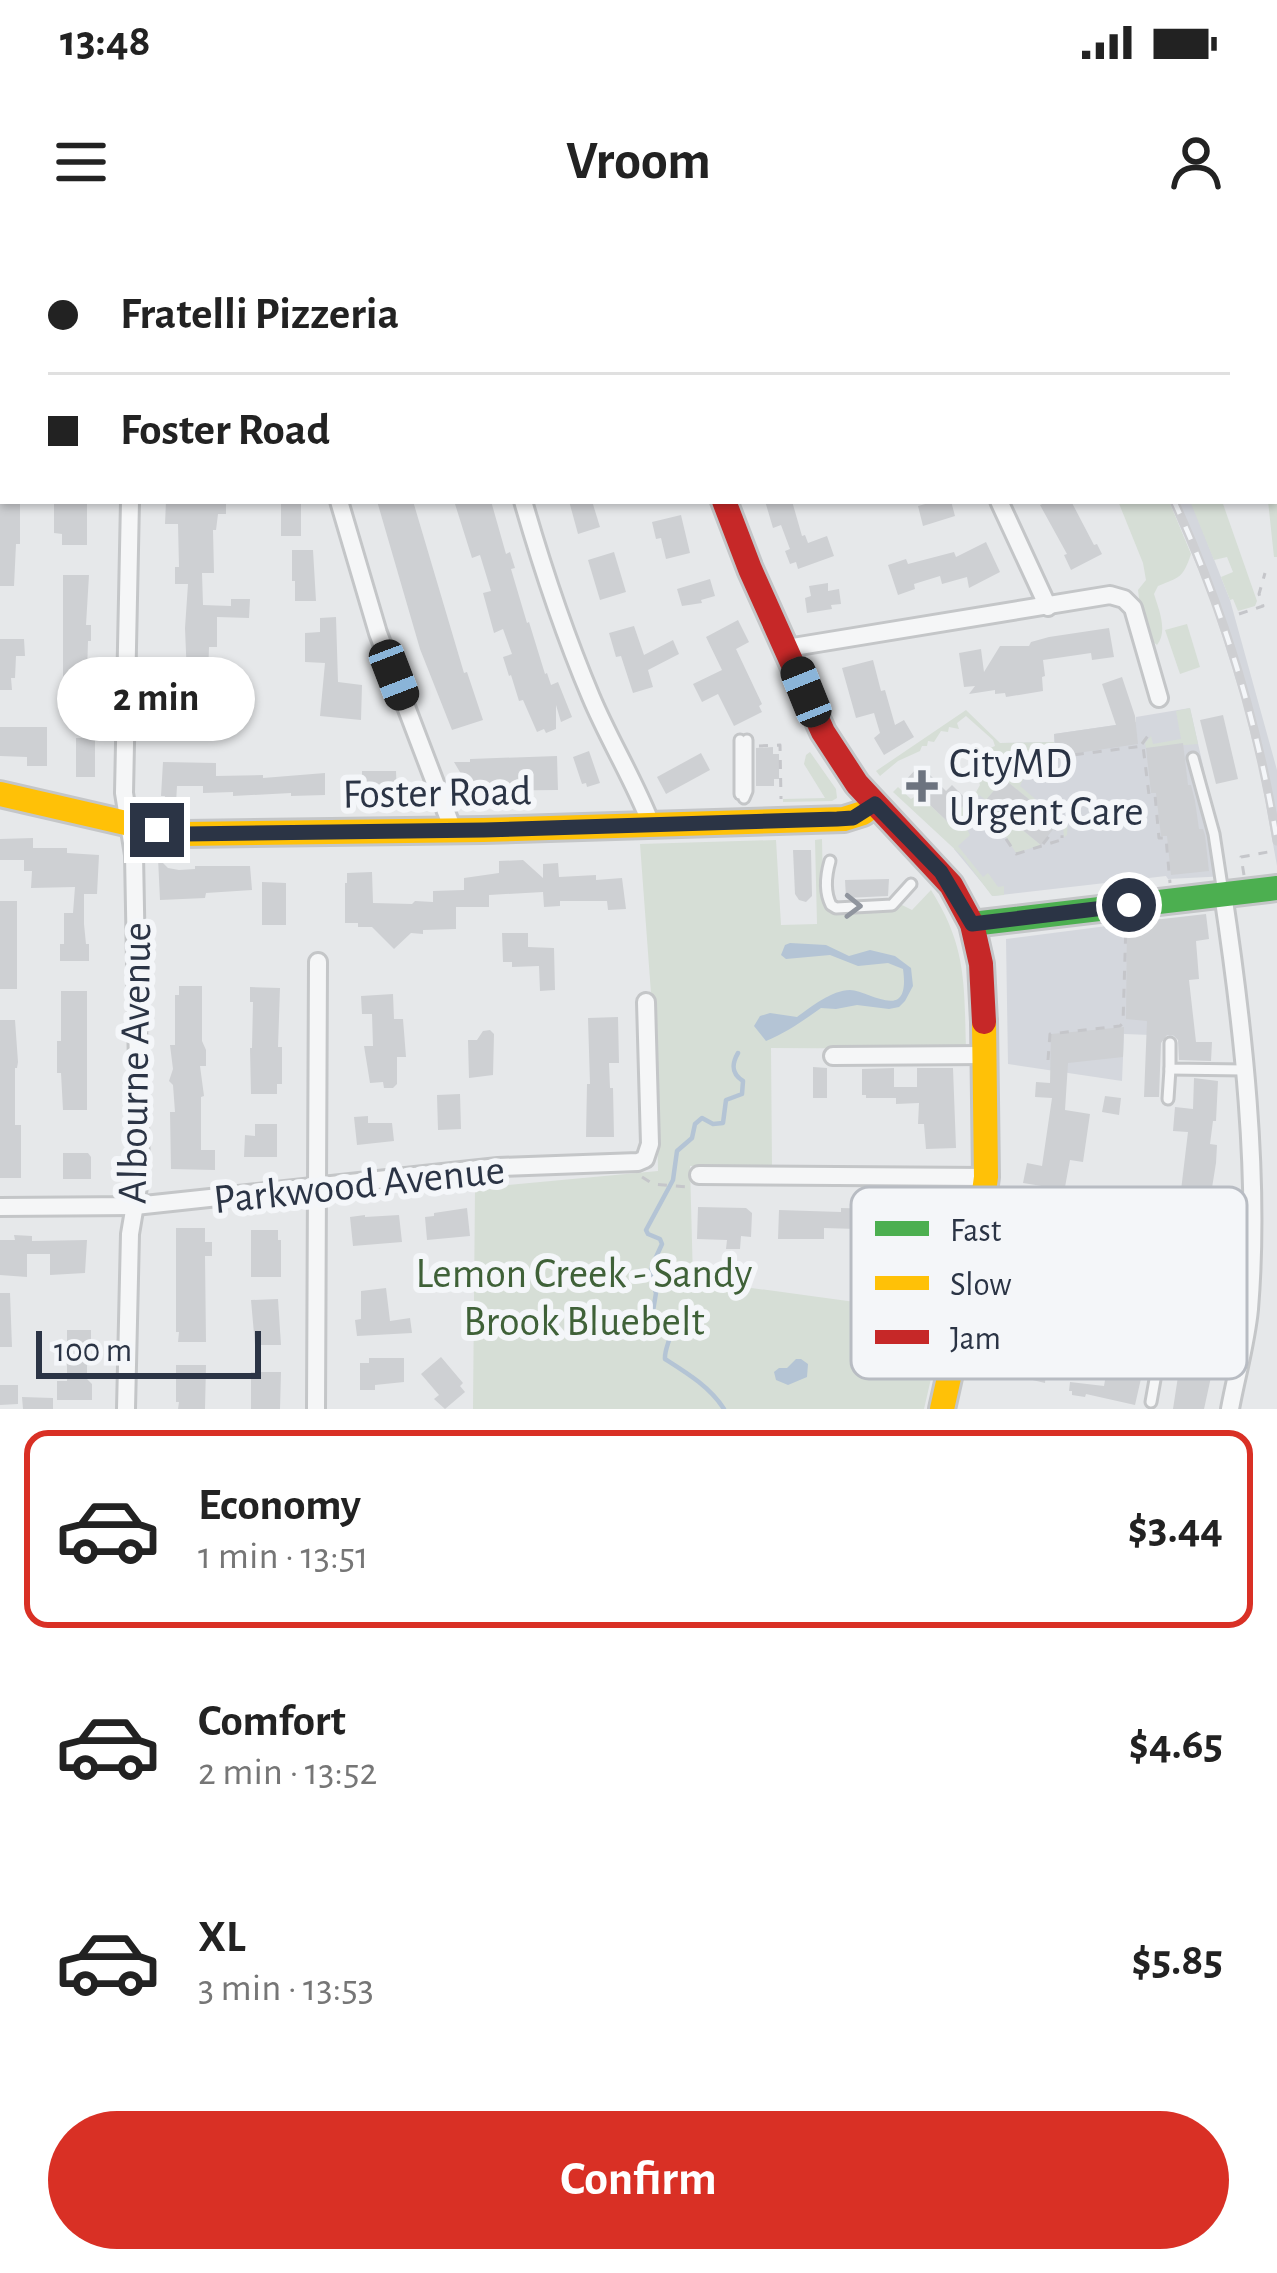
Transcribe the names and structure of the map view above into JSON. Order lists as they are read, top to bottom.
{
  "streets": {
    "street": ["Foster Road", "Albourne Avenue", "Parkwood Avenue"]
  },
  "crossings": [
    ["Foster Road", "Albourne Avenue"],
    ["Albourne Avenue", "Parkwood Avenue"]
  ],
  "parks": ["Lemon Creek - Sandy Brook Bluebelt"],
  "places": {
    "health": ["CityMD Urgent Care"]
  },
  "legend": ["Fast", "Slow", "Jam"],
  "scale_bar": "100 m",
  "page": {
    "status": "13:48",
    "header": "Vroom",
    "banner": ["Fratelli Pizzeria", "Foster Road"],
    "bubble": "2 min",
    "scale": "100 m",
    "list": [
      {
        "name": "Economy",
        "note": "1 min · 13:51",
        "value": "$3.44"
      },
      {
        "name": "Comfort",
        "note": "2 min · 13:52",
        "value": "$4.65"
      },
      {
        "name": "XL",
        "note": "3 min · 13:53",
        "value": "$5.85"
      }
    ],
    "buttons": "Confirm"
  }
}
